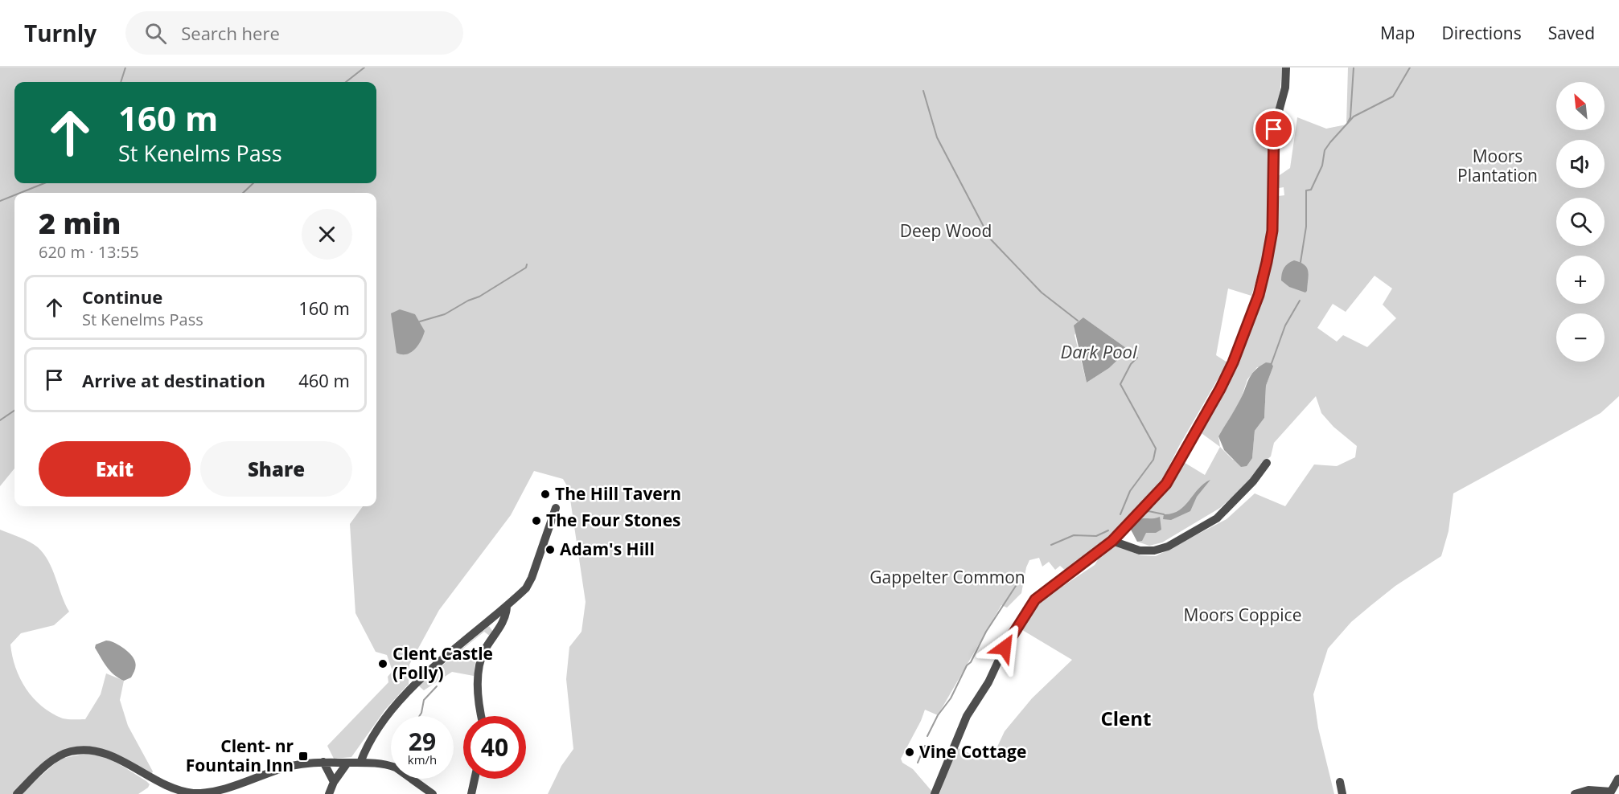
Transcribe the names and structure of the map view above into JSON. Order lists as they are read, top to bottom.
{
  "districts": ["Clent"],
  "water": ["Dark Pool"],
  "parks": [
    "Moors Plantation",
    "Deep Wood",
    "Gappelter Common",
    "Moors Coppice"
  ],
  "places": {
    "other": [
      "The Hill Tavern",
      "The Four Stones",
      "Adam's Hill",
      "Clent Castle (Folly)",
      "Vine Cottage"
    ],
    "transit": ["Clent- nr Fountain Inn"]
  },
  "north": "top left",
  "page": {
    "header": "Turnly",
    "search": "Search here",
    "nav": ["Map", "Directions", "Saved"],
    "map_buttons": ["+", "−"],
    "turn": ["160 m", "St Kenelms Pass"],
    "heading": ["2 min", "620 m · 13:55"],
    "list": [
      {
        "name": "Continue",
        "note": "St Kenelms Pass",
        "value": "160 m"
      },
      {
        "name": "Arrive at destination",
        "value": "460 m"
      }
    ],
    "buttons": ["Exit", "Share"],
    "speed": "29 km/h",
    "limit": "40"
  }
}
